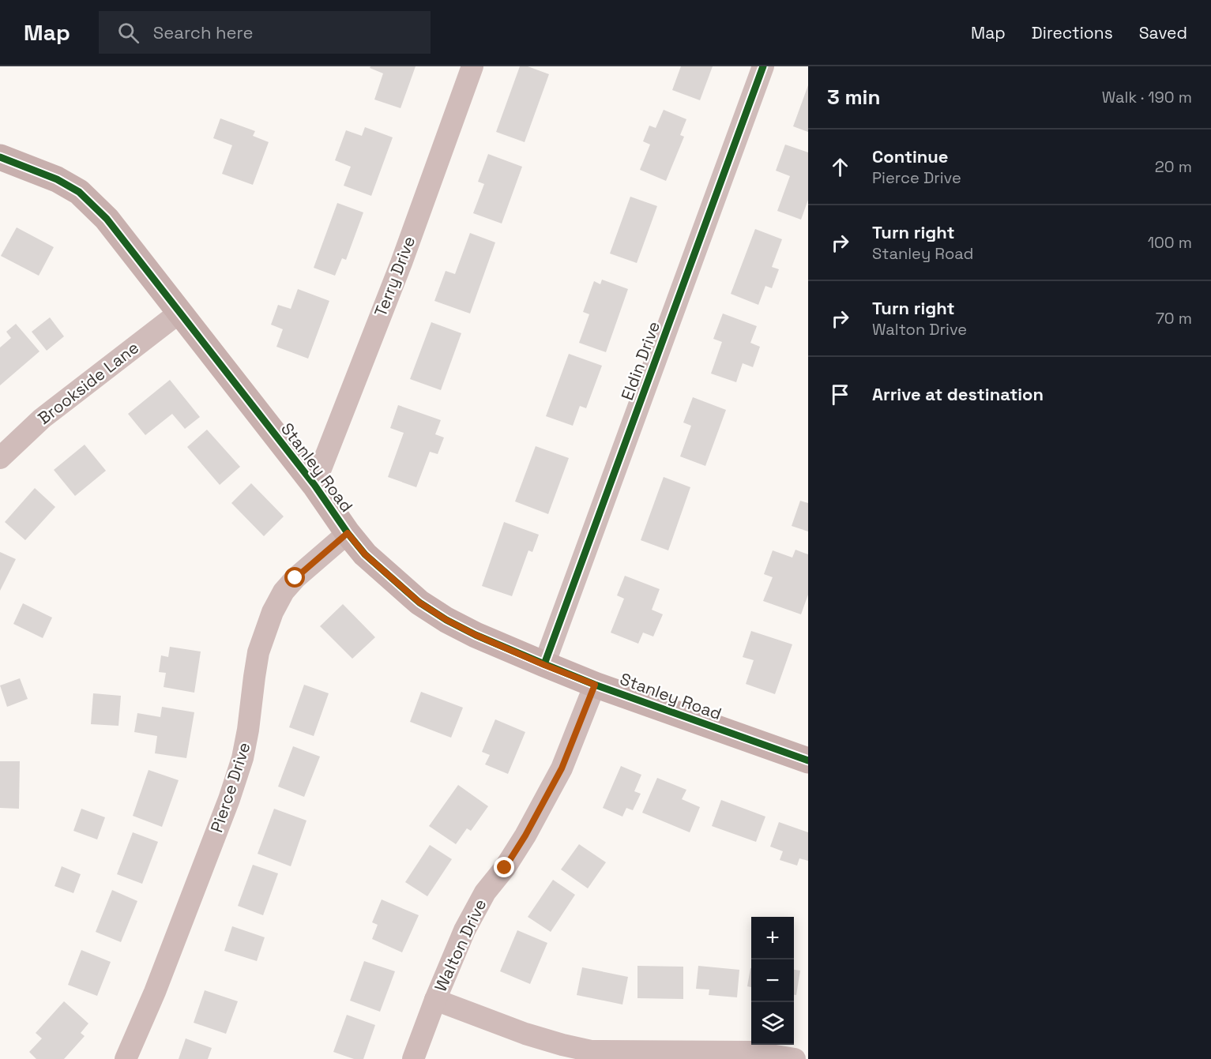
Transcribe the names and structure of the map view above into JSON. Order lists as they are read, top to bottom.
{
  "streets": {
    "street": [
      "Terry Drive",
      "Eldin Drive",
      "Brookside Lane",
      "Stanley Road",
      "Pierce Drive",
      "Walton Drive"
    ]
  },
  "crossings": [
    ["Terry Drive", "Stanley Road"],
    ["Eldin Drive", "Stanley Road"],
    ["Brookside Lane", "Stanley Road"],
    ["Stanley Road", "Pierce Drive"],
    ["Stanley Road", "Walton Drive"]
  ],
  "page": {
    "header": "Map",
    "search": "Search here",
    "nav": ["Map", "Directions", "Saved"],
    "heading": ["3 min", "Walk · 190 m"],
    "list": [
      ["Continue", "Pierce Drive", "20 m"],
      ["Turn right", "Stanley Road", "100 m"],
      ["Turn right", "Walton Drive", "70 m"],
      "Arrive at destination"
    ],
    "map_buttons": ["+", "−"]
  }
}
